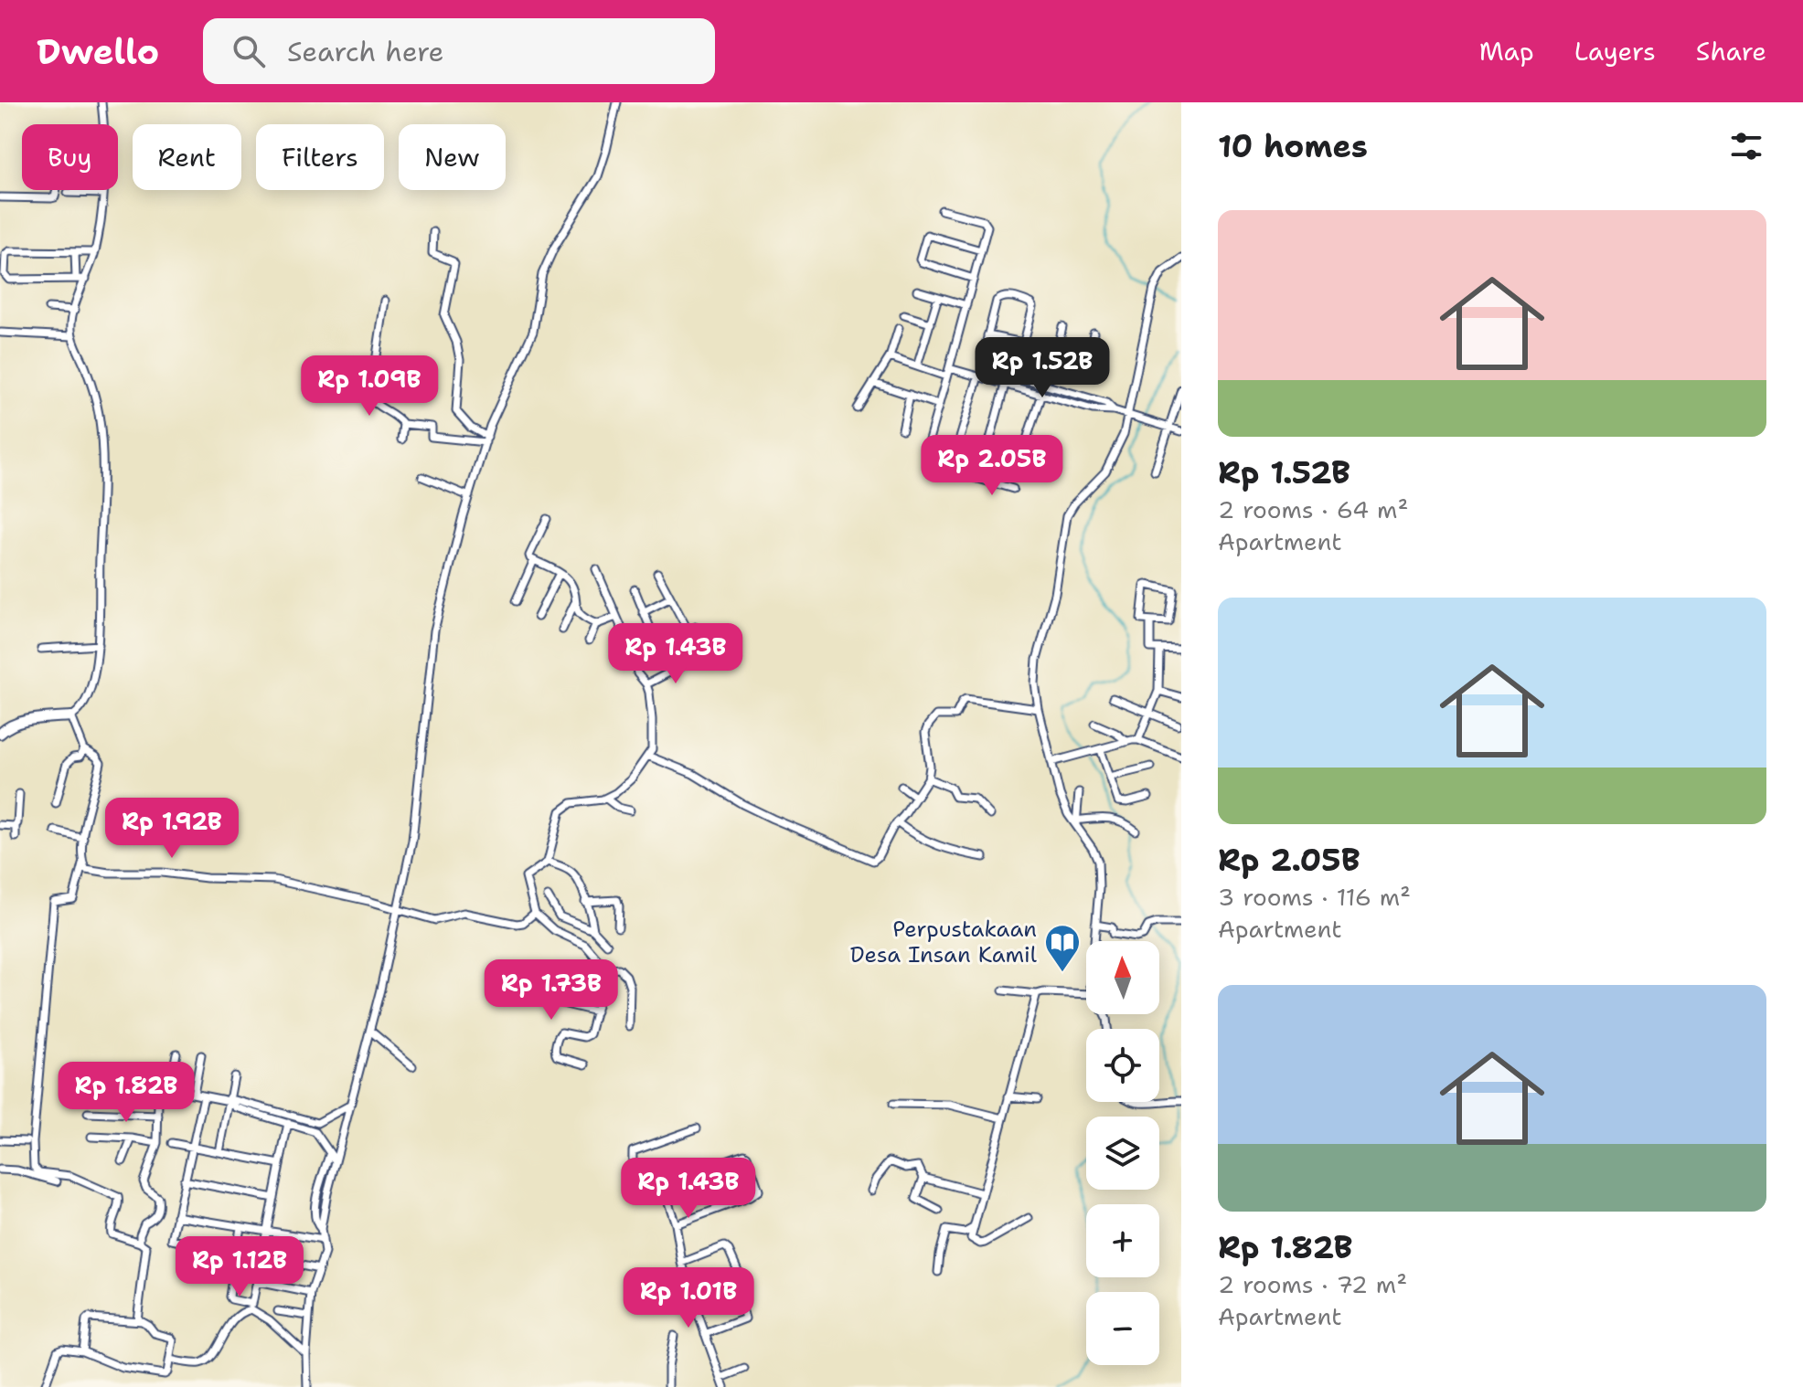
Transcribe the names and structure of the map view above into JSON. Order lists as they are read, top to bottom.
{
  "places": {
    "library": ["Perpustakaan Desa Insan Kamil"]
  },
  "north": "top",
  "page": {
    "header": "Dwello",
    "search": "Search here",
    "nav": ["Map", "Layers", "Share"],
    "heading": "10 homes",
    "chip": [
      "Buy",
      "Rent",
      "Filters",
      "New"
    ],
    "list": [
      {
        "name": "Rp 1.52B",
        "note": "2 rooms · 64 m² · Apartment"
      },
      {
        "name": "Rp 2.05B",
        "note": "3 rooms · 116 m² · Apartment"
      },
      {
        "name": "Rp 1.82B",
        "note": "2 rooms · 72 m² · Apartment"
      }
    ],
    "price": [
      "Rp 1.52B",
      "Rp 1.09B",
      "Rp 2.05B",
      "Rp 1.43B",
      "Rp 1.92B",
      "Rp 1.73B",
      "Rp 1.82B",
      "Rp 1.43B",
      "Rp 1.12B",
      "Rp 1.01B"
    ],
    "map_buttons": ["+", "−"]
  }
}
